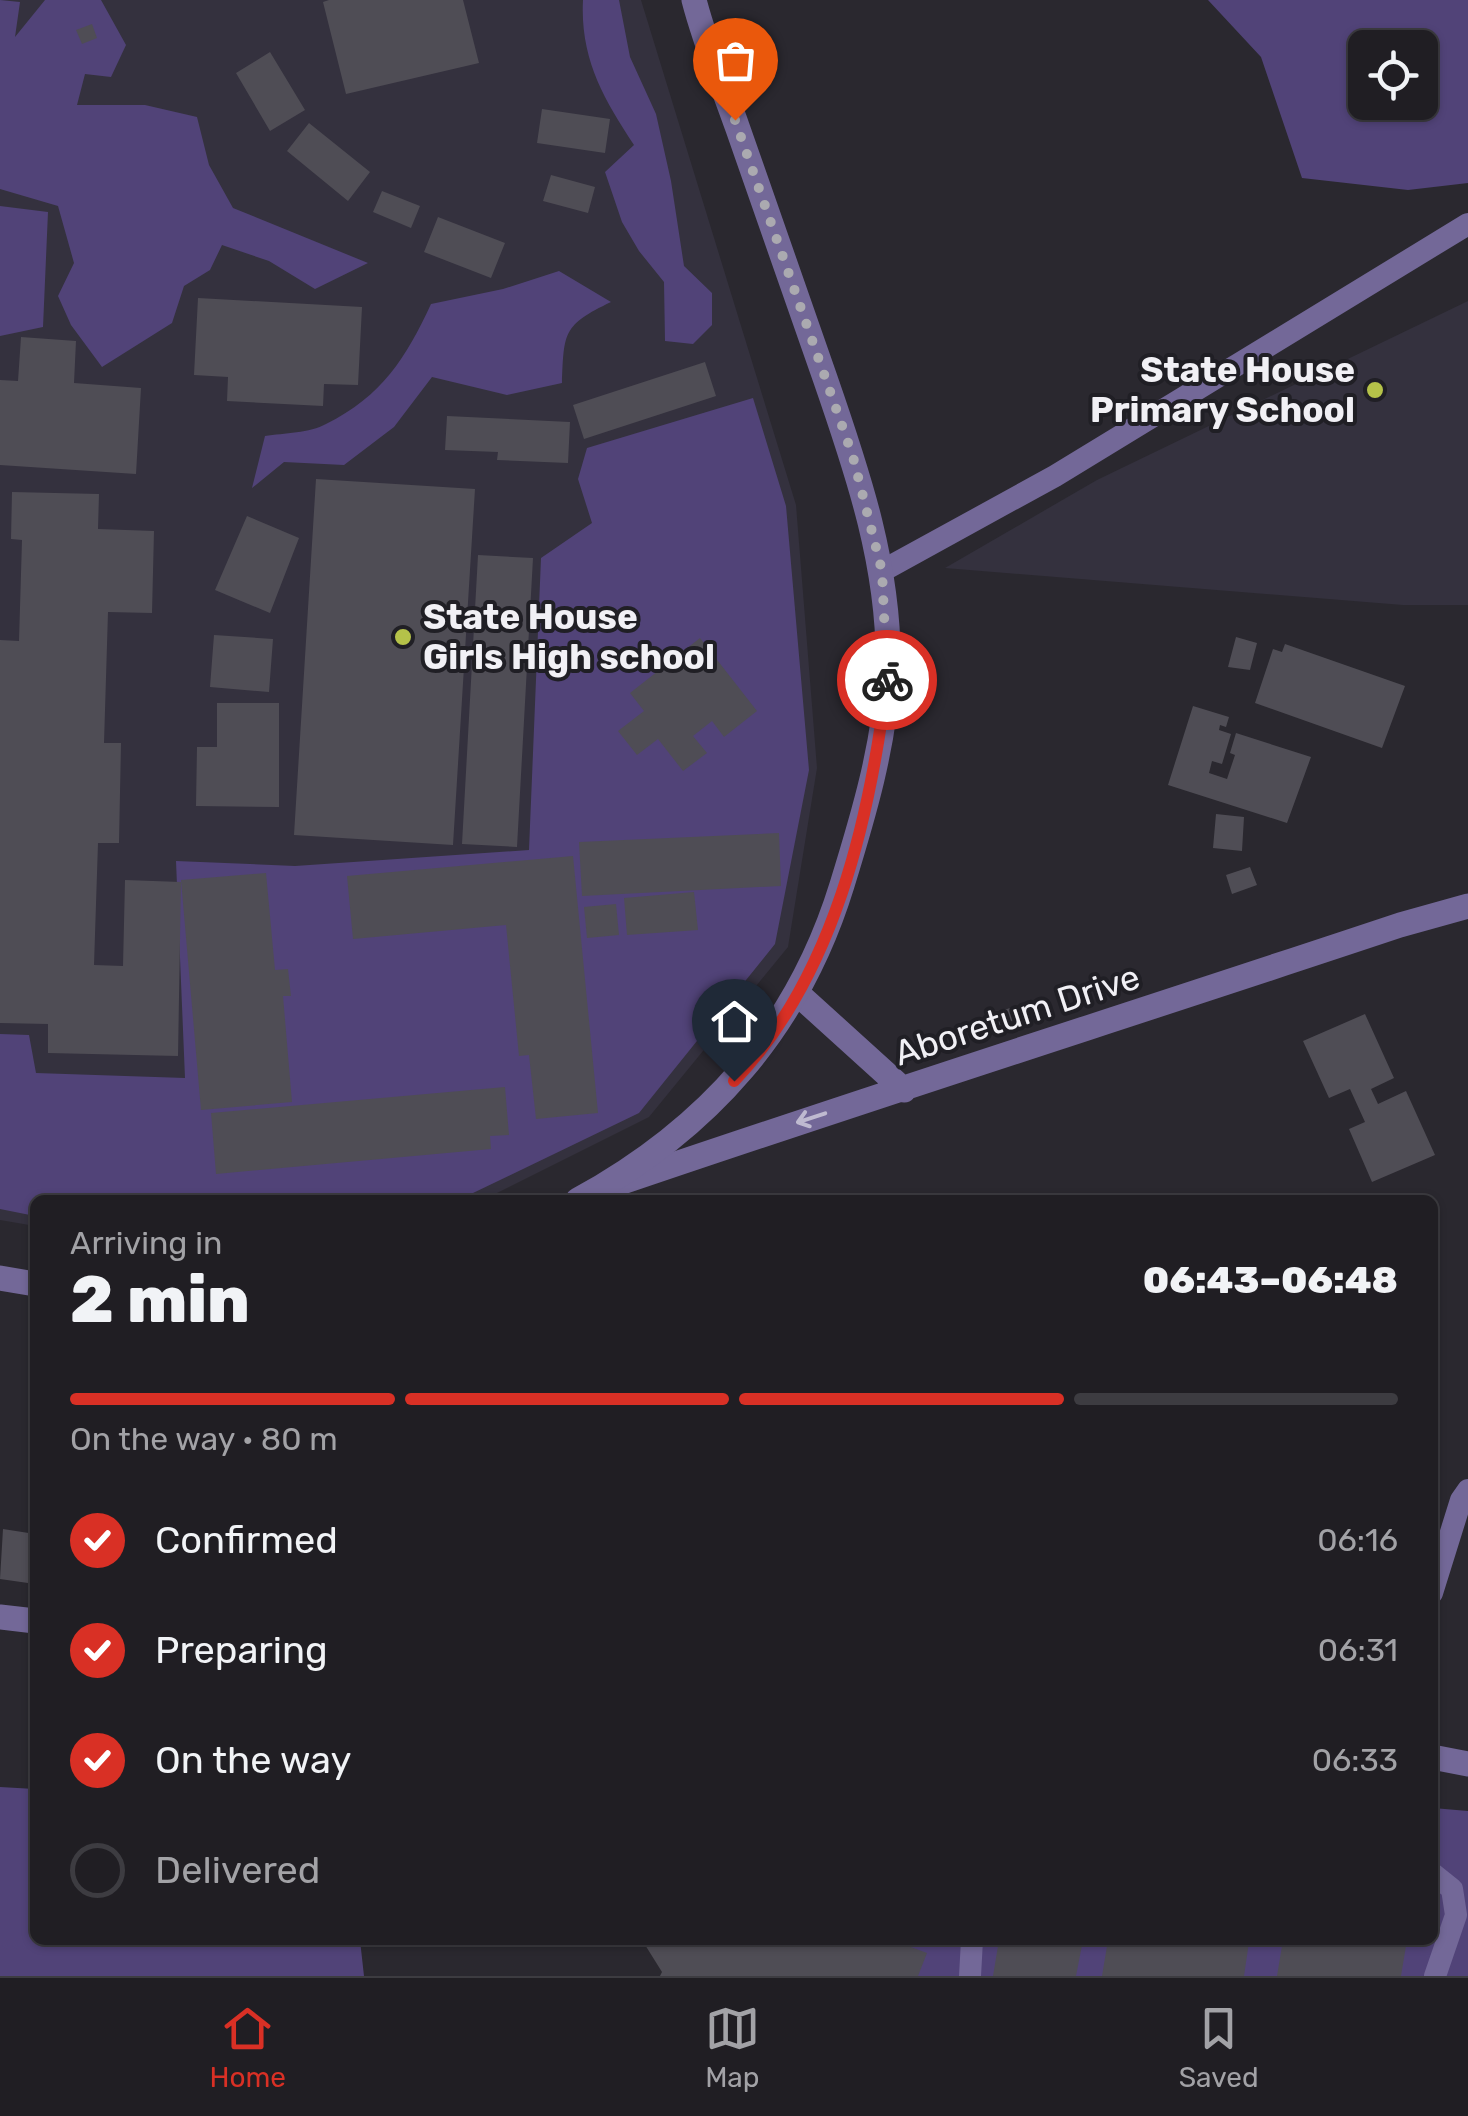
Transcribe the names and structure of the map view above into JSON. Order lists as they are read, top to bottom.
{
  "streets": {
    "street": ["Aboretum Drive"]
  },
  "one_way": ["Aboretum Drive"],
  "places": ["State House Primary School", "State House Girls High school"],
  "page": {
    "heading": ["2 min", "Arriving in", "06:43–06:48"],
    "bar": "On the way · 80 m",
    "list": [
      ["Confirmed", "06:16"],
      ["Preparing", "06:31"],
      ["On the way", "06:33"],
      "Delivered"
    ],
    "tabs": ["Home", "Map", "Saved"]
  }
}
